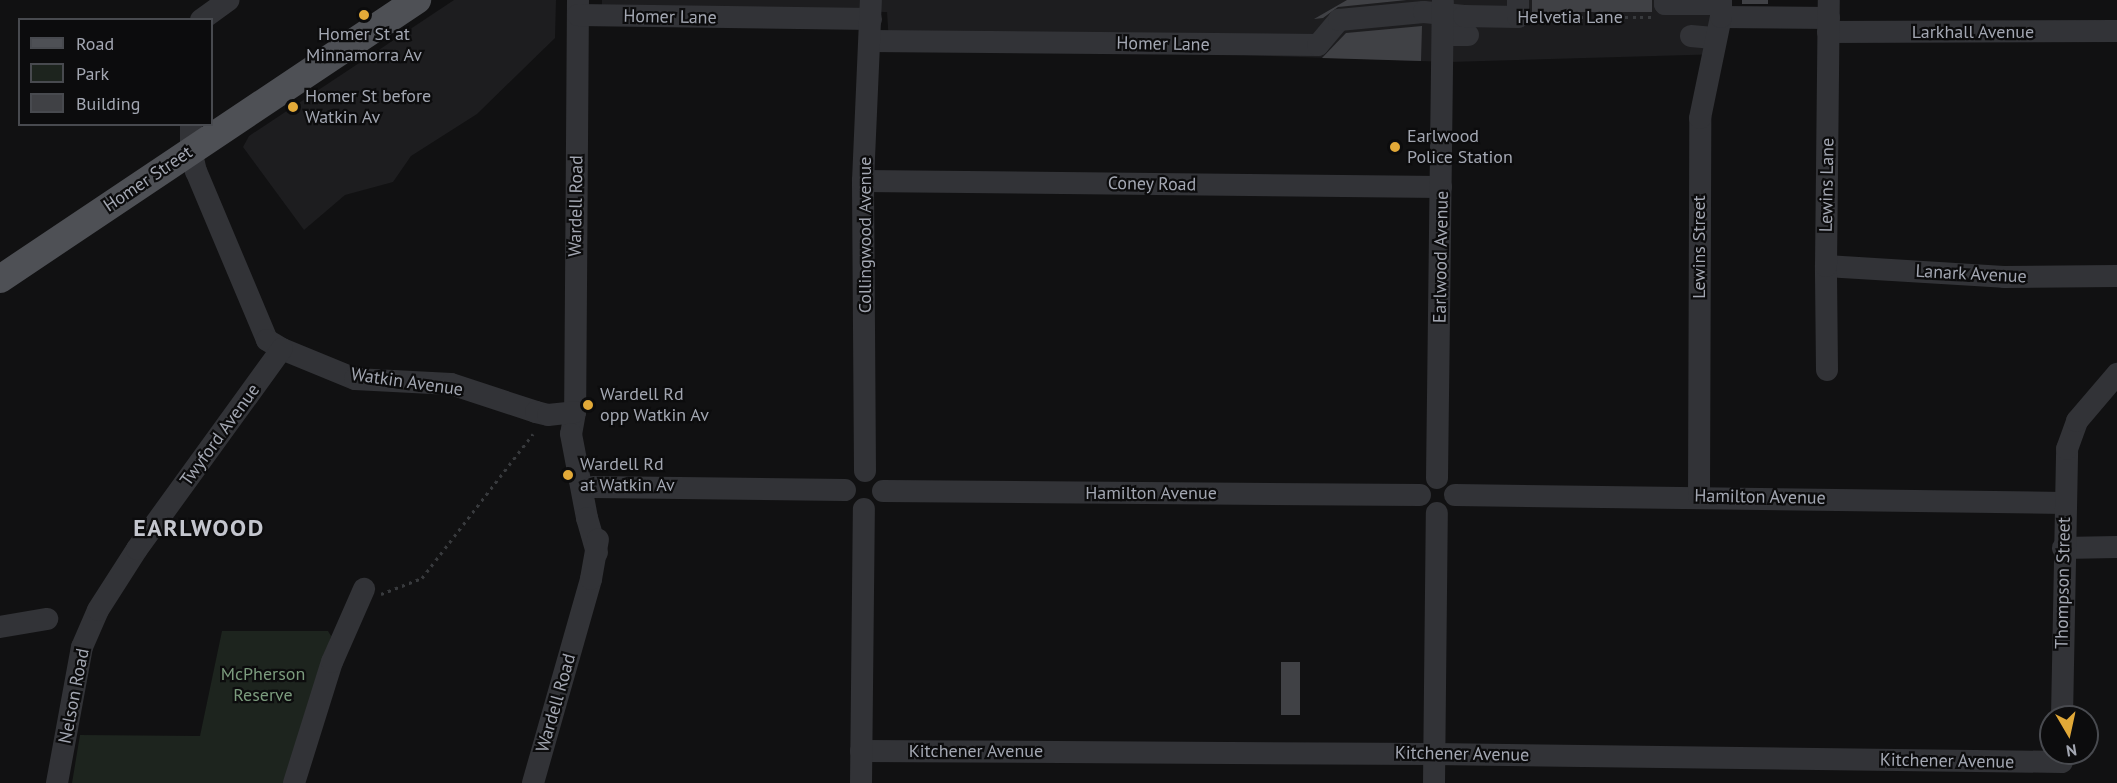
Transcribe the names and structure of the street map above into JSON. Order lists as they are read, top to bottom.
{
  "streets": {
    "main road": ["Homer Street"],
    "street": [
      "Homer Lane",
      "Helvetia Lane",
      "Larkhall Avenue",
      "Coney Road",
      "Lewins Lane",
      "Wardell Road",
      "Collingwood Avenue",
      "Lewins Street",
      "Earlwood Avenue",
      "Lanark Avenue",
      "Watkin Avenue",
      "Twyford Avenue",
      "Hamilton Avenue",
      "Thompson Street",
      "Nelson Road",
      "Kitchener Avenue"
    ]
  },
  "crossings": [
    ["Homer Lane", "Helvetia Lane"],
    ["Homer Lane", "Wardell Road"],
    ["Homer Lane", "Collingwood Avenue"],
    ["Homer Lane", "Earlwood Avenue"],
    ["Helvetia Lane", "Earlwood Avenue"],
    ["Larkhall Avenue", "Lewins Lane"],
    ["Larkhall Avenue", "Lewins Street"],
    ["Homer Street", "Watkin Avenue"],
    ["Coney Road", "Collingwood Avenue"],
    ["Coney Road", "Earlwood Avenue"],
    ["Lewins Lane", "Lanark Avenue"],
    ["Wardell Road", "Watkin Avenue"],
    ["Collingwood Avenue", "Hamilton Avenue"],
    ["Lewins Street", "Hamilton Avenue"],
    ["Earlwood Avenue", "Hamilton Avenue"],
    ["Watkin Avenue", "Twyford Avenue"],
    ["Twyford Avenue", "Nelson Road"],
    ["Hamilton Avenue", "Thompson Street"]
  ],
  "districts": ["EARLWOOD"],
  "parks": ["McPherson Reserve"],
  "places": [
    "Homer St at Minnamorra Av",
    "Homer St before Watkin Av",
    "Earlwood Police Station",
    "Wardell Rd opp Watkin Av",
    "Wardell Rd at Watkin Av"
  ],
  "legend": ["Road", "Park", "Building"],
  "north": "bottom"
}
